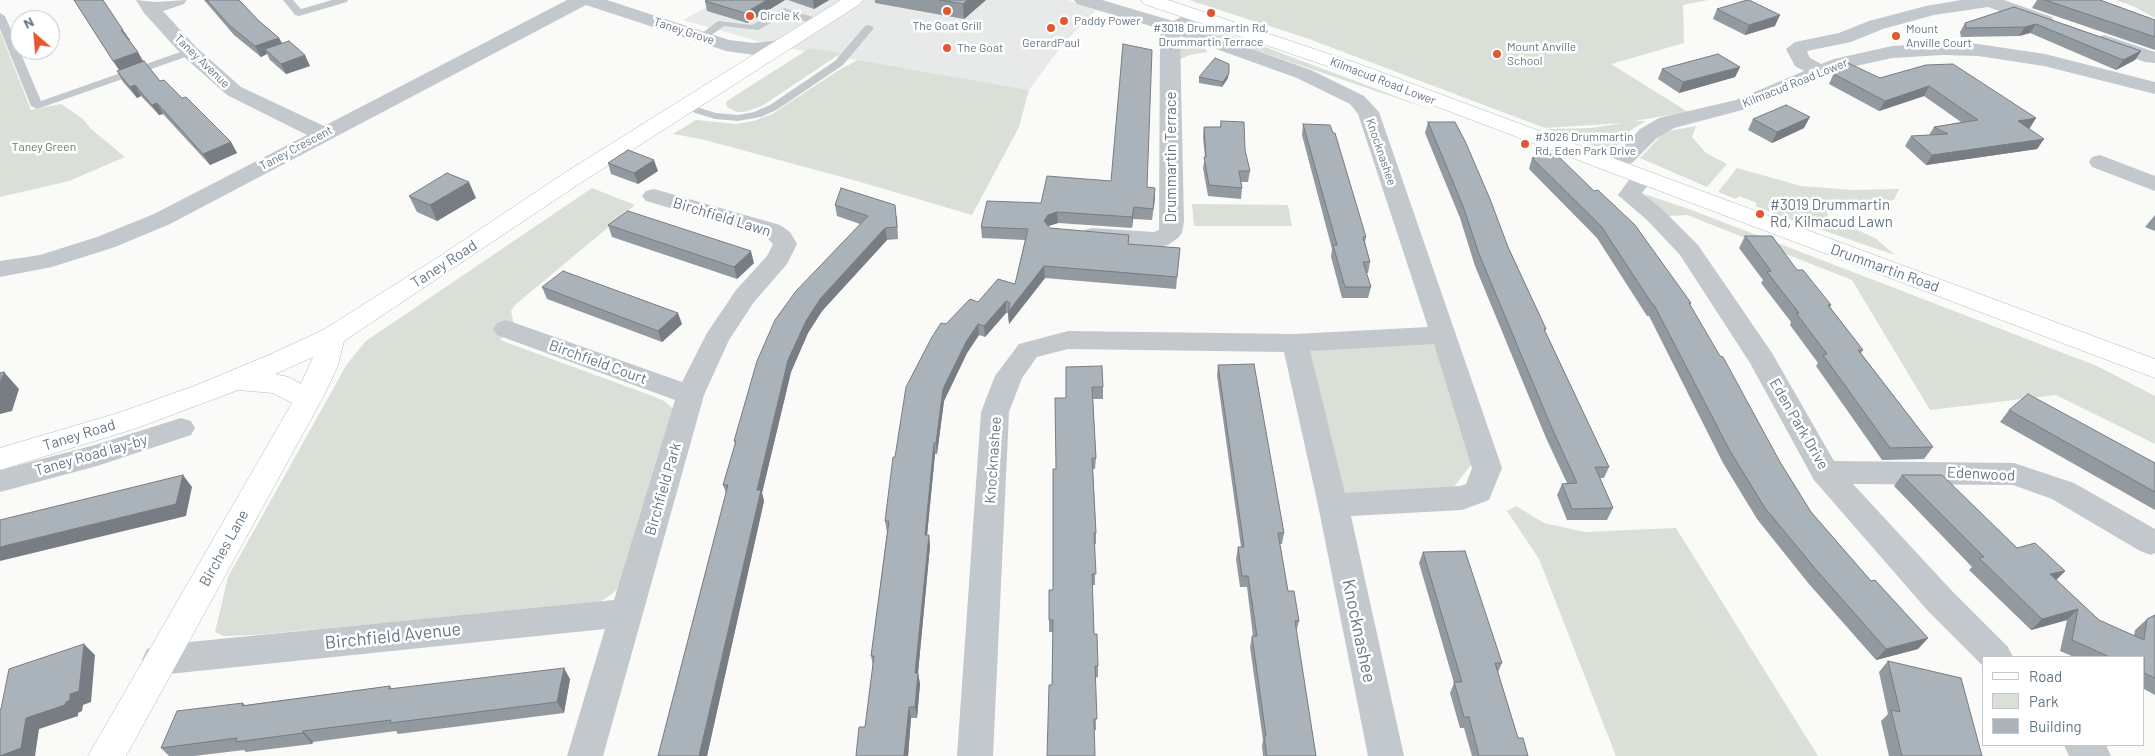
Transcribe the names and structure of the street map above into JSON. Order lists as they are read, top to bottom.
{
  "streets": {
    "main road": [
      "Kilmacud Road Lower",
      "Taney Road",
      "Drummartin Road",
      "Birches Lane"
    ],
    "street": [
      "Taney Grove",
      "Taney Avenue",
      "Taney Crescent",
      "Knocknashee",
      "Drummartin Terrace",
      "Birchfield Lawn",
      "Birchfield Court",
      "Eden Park Drive",
      "Taney Road lay-by",
      "Edenwood",
      "Birchfield Park",
      "Birchfield Avenue"
    ]
  },
  "crossings": [
    ["Taney Grove", "Taney Road"],
    ["Taney Avenue", "Taney Crescent"],
    ["Kilmacud Road Lower", "Knocknashee"],
    ["Kilmacud Road Lower", "Drummartin Terrace"],
    ["Kilmacud Road Lower", "Drummartin Road"],
    ["Kilmacud Road Lower", "Eden Park Drive"],
    ["Knocknashee", "Drummartin Terrace"],
    ["Birchfield Lawn", "Birchfield Park"],
    ["Taney Road", "Birches Lane"],
    ["Drummartin Road", "Eden Park Drive"],
    ["Birchfield Court", "Birchfield Park"],
    ["Eden Park Drive", "Edenwood"],
    ["Birchfield Park", "Birchfield Avenue"],
    ["Birches Lane", "Birchfield Avenue"]
  ],
  "parks": ["Taney Green"],
  "places": [
    "The Goat Grill",
    "#3018 Drummartin Rd, Drummartin Terrace",
    "Circle K",
    "Paddy Power",
    "GerardPaul",
    "Mount Anville Court",
    "The Goat",
    "Mount Anville School",
    "#3026 Drummartin Rd, Eden Park Drive",
    "#3019 Drummartin Rd, Kilmacud Lawn"
  ],
  "legend": ["Road", "Park", "Building"],
  "north": "top left"
}
